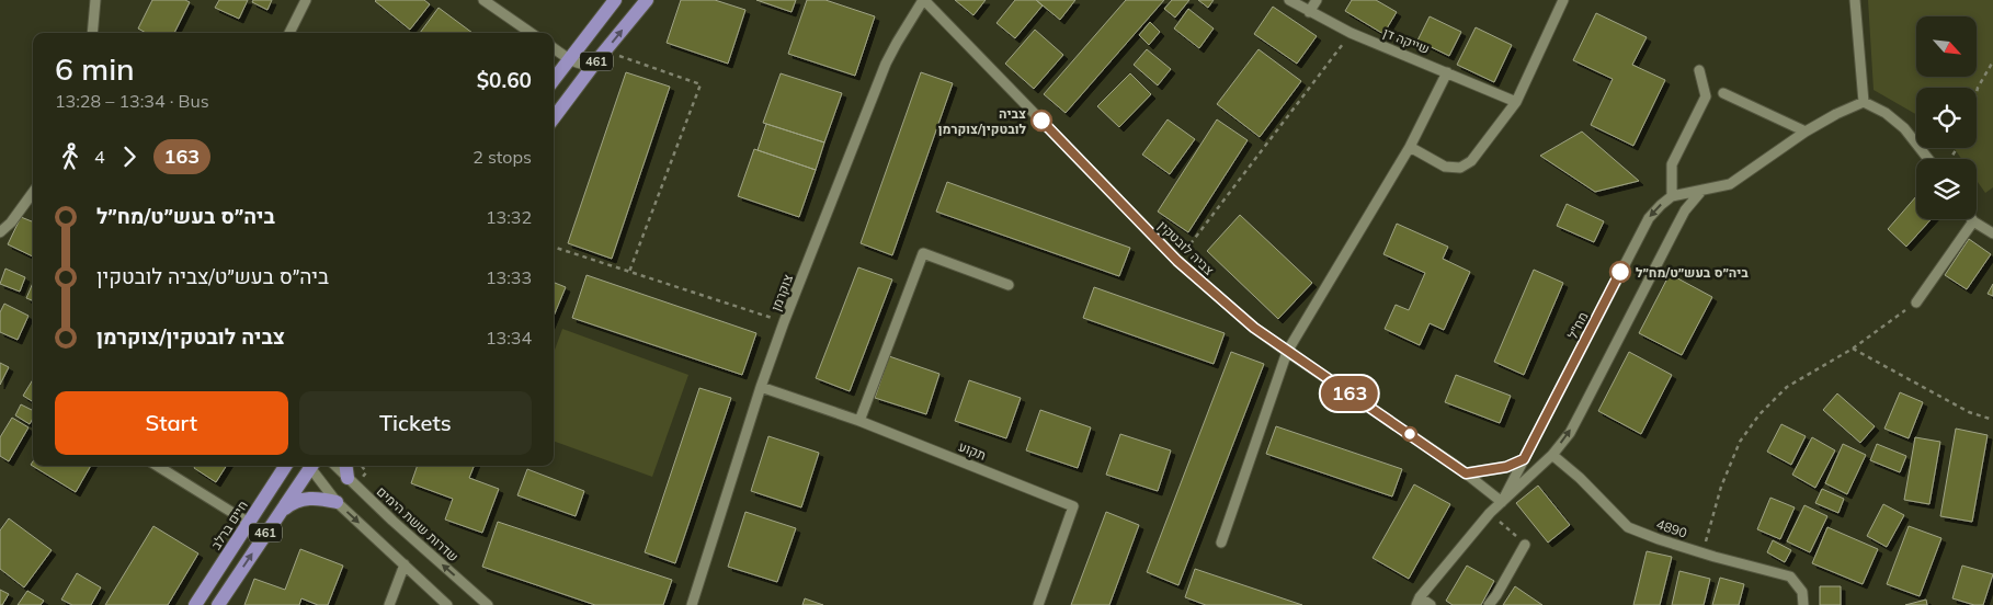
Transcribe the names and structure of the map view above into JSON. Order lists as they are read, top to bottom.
{
  "streets": {
    "main road": ["461", "חיים ברלב"],
    "street": [
      "שייקה דן",
      "צביה לובטקין",
      "צוקרמן",
      "מח\"ל",
      "תקוע",
      "שדרות ששת הימים",
      "4890"
    ]
  },
  "crossings": [
    ["צביה לובטקין", "צוקרמן"],
    ["צביה לובטקין", "מח\"ל"],
    ["צוקרמן", "תקוע"],
    ["מח\"ל", "4890"]
  ],
  "places": ["צביה לובטקין/צוקרמן", "ביה״ס בעש״ט/מח״ל"],
  "lines": ["bus line 163"],
  "north": "bottom right",
  "page": {
    "on_map": "163",
    "heading": ["6 min", "13:28 – 13:34 · Bus", "$0.60"],
    "legs": ["4", "163", "2 stops"],
    "list": [
      {
        "name": "ביה״ס בעש״ט/מח״ל",
        "value": "13:32"
      },
      {
        "name": "ביה״ס בעש״ט/צביה לובטקין",
        "value": "13:33"
      },
      {
        "name": "צביה לובטקין/צוקרמן",
        "value": "13:34"
      }
    ],
    "buttons": ["Start", "Tickets"]
  }
}
